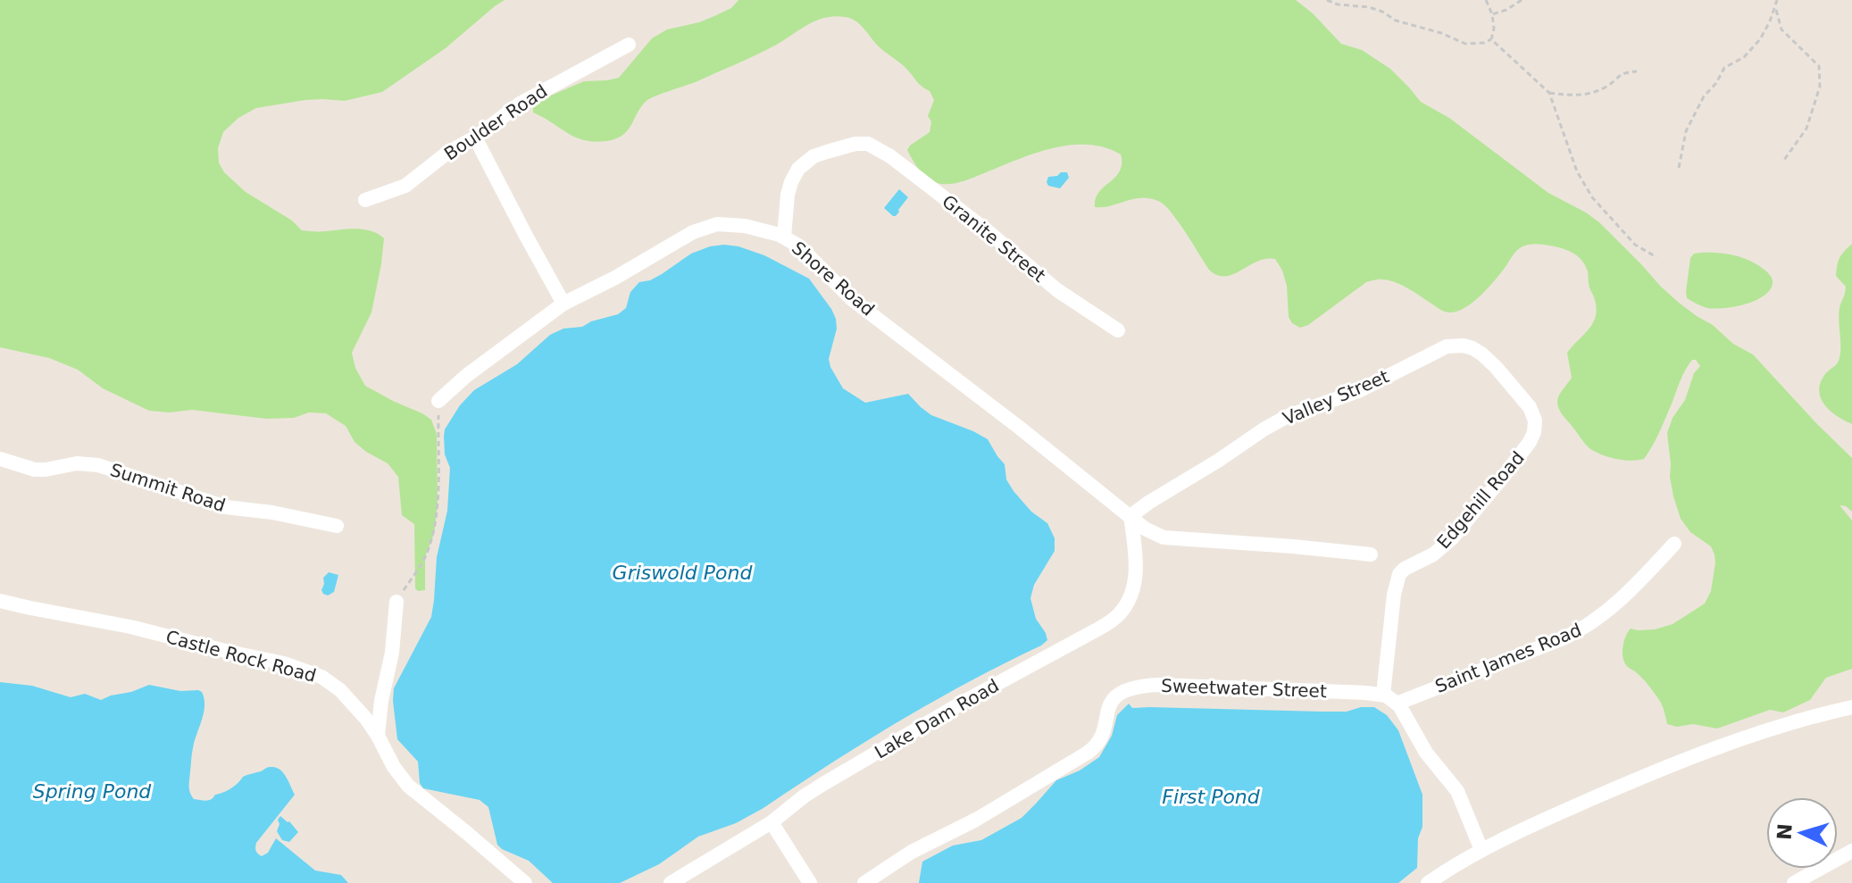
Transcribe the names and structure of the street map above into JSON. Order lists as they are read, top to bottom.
{
  "streets": {
    "street": [
      "Boulder Road",
      "Granite Street",
      "Shore Road",
      "Valley Street",
      "Summit Road",
      "Edgehill Road",
      "Castle Rock Road",
      "Saint James Road",
      "Sweetwater Street",
      "Lake Dam Road"
    ]
  },
  "crossings": [
    ["Granite Street", "Shore Road"],
    ["Shore Road", "Valley Street"],
    ["Shore Road", "Lake Dam Road"],
    ["Valley Street", "Edgehill Road"],
    ["Valley Street", "Lake Dam Road"],
    ["Edgehill Road", "Sweetwater Street"],
    ["Saint James Road", "Sweetwater Street"]
  ],
  "water": ["Griswold Pond", "Spring Pond", "First Pond"],
  "north": "left"
}
